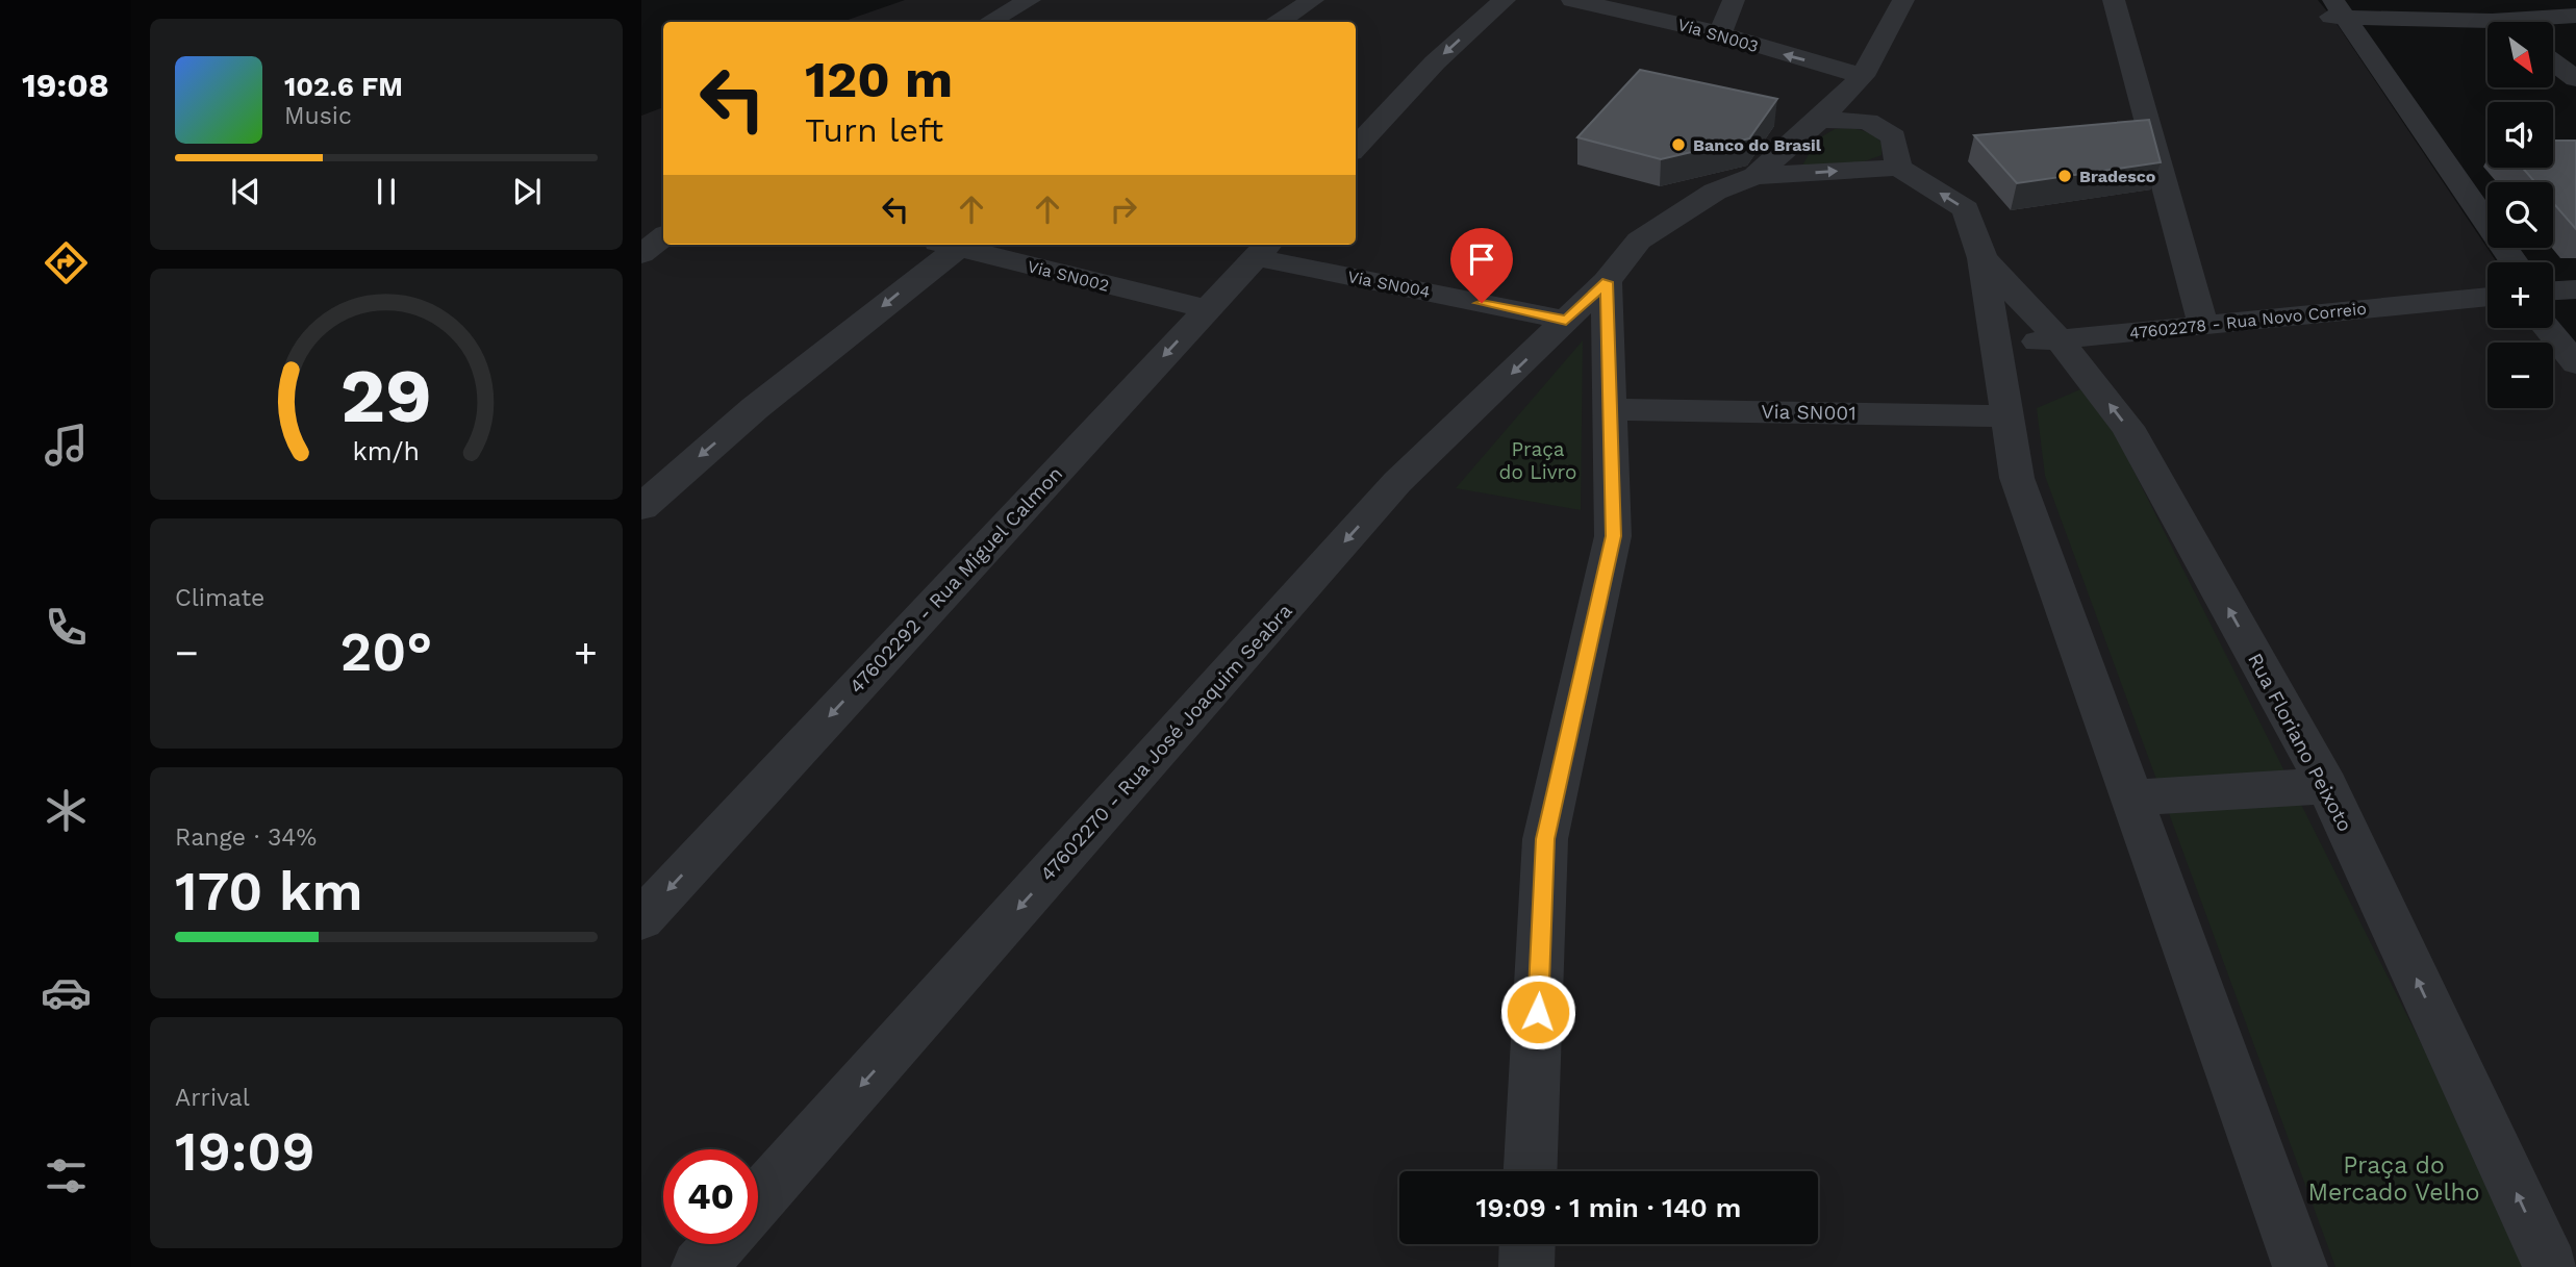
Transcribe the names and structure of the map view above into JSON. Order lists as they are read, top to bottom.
{
  "streets": {
    "street": [
      "Via SN003",
      "Via SN002",
      "Via SN004",
      "47602278 - Rua Novo Correio",
      "Via SN001",
      "47602292 - Rua Miguel Calmon",
      "47602270 - Rua José Joaquim Seabra",
      "Rua Floriano Peixoto"
    ]
  },
  "crossings": [
    ["Via SN002", "47602292 - Rua Miguel Calmon"],
    ["Via SN004", "47602292 - Rua Miguel Calmon"],
    ["Via SN004", "47602270 - Rua José Joaquim Seabra"],
    ["47602278 - Rua Novo Correio", "Rua Floriano Peixoto"],
    ["Via SN001", "Rua Floriano Peixoto"]
  ],
  "one_way": ["47602270 - Rua José Joaquim Seabra"],
  "parks": ["Praça do Livro", "Praça do Mercado Velho"],
  "places": ["Banco do Brasil", "Bradesco"],
  "north": "bottom right",
  "page": {
    "tabs": "19:08",
    "map_buttons": ["+", "−"],
    "turn": ["120 m", "Turn left"],
    "song": ["102.6 FM", "Music"],
    "tile": [
      "Climate",
      ["Range · 34%", "170 km"],
      ["Arrival", "19:09"]
    ],
    "heat": ["−", "20°", "+"],
    "limit": "40",
    "trip": "19:09 · 1 min · 140 m",
    "gauge": ["29", "km/h"]
  }
}
